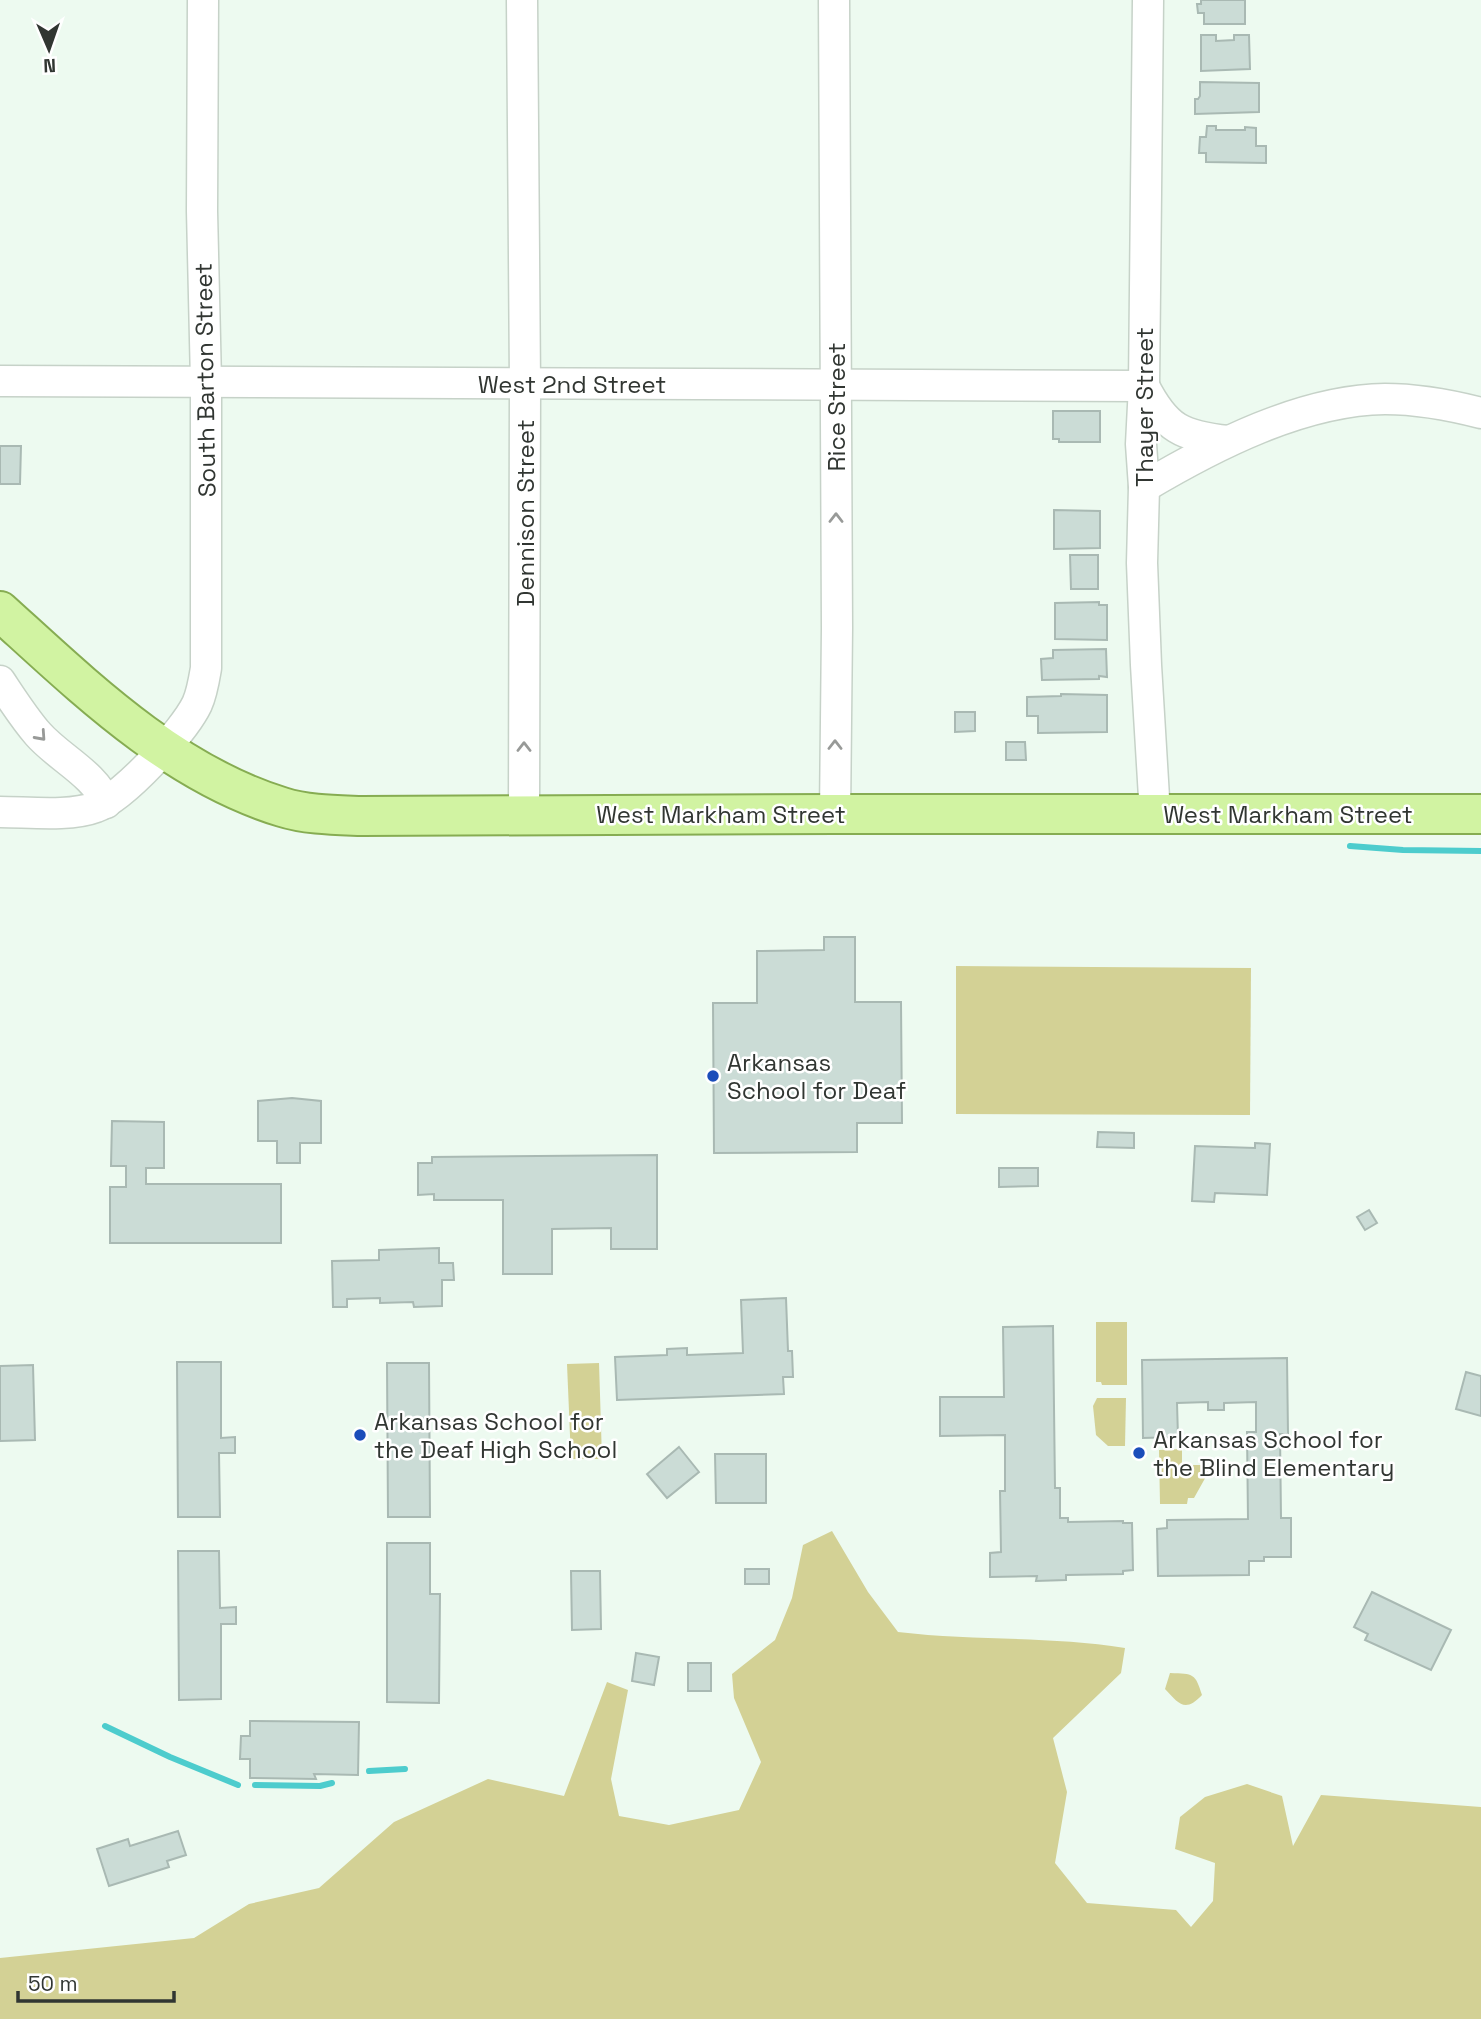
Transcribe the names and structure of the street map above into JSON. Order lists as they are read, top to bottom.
{
  "streets": {
    "main road": ["West Markham Street"],
    "street": [
      "South Barton Street",
      "West 2nd Street",
      "Rice Street",
      "Thayer Street",
      "Dennison Street"
    ]
  },
  "crossings": [
    ["South Barton Street", "West 2nd Street"],
    ["South Barton Street", "West Markham Street"],
    ["West 2nd Street", "Rice Street"],
    ["West 2nd Street", "Thayer Street"],
    ["West 2nd Street", "Dennison Street"],
    ["Rice Street", "West Markham Street"],
    ["Thayer Street", "West Markham Street"],
    ["Dennison Street", "West Markham Street"]
  ],
  "one_way": ["Rice Street", "Dennison Street"],
  "places": ["Arkansas School for Deaf", "Arkansas School for the Deaf High School", "Arkansas School for the Blind Elementary"],
  "scale_bar": "50 m",
  "north": "bottom"
}
